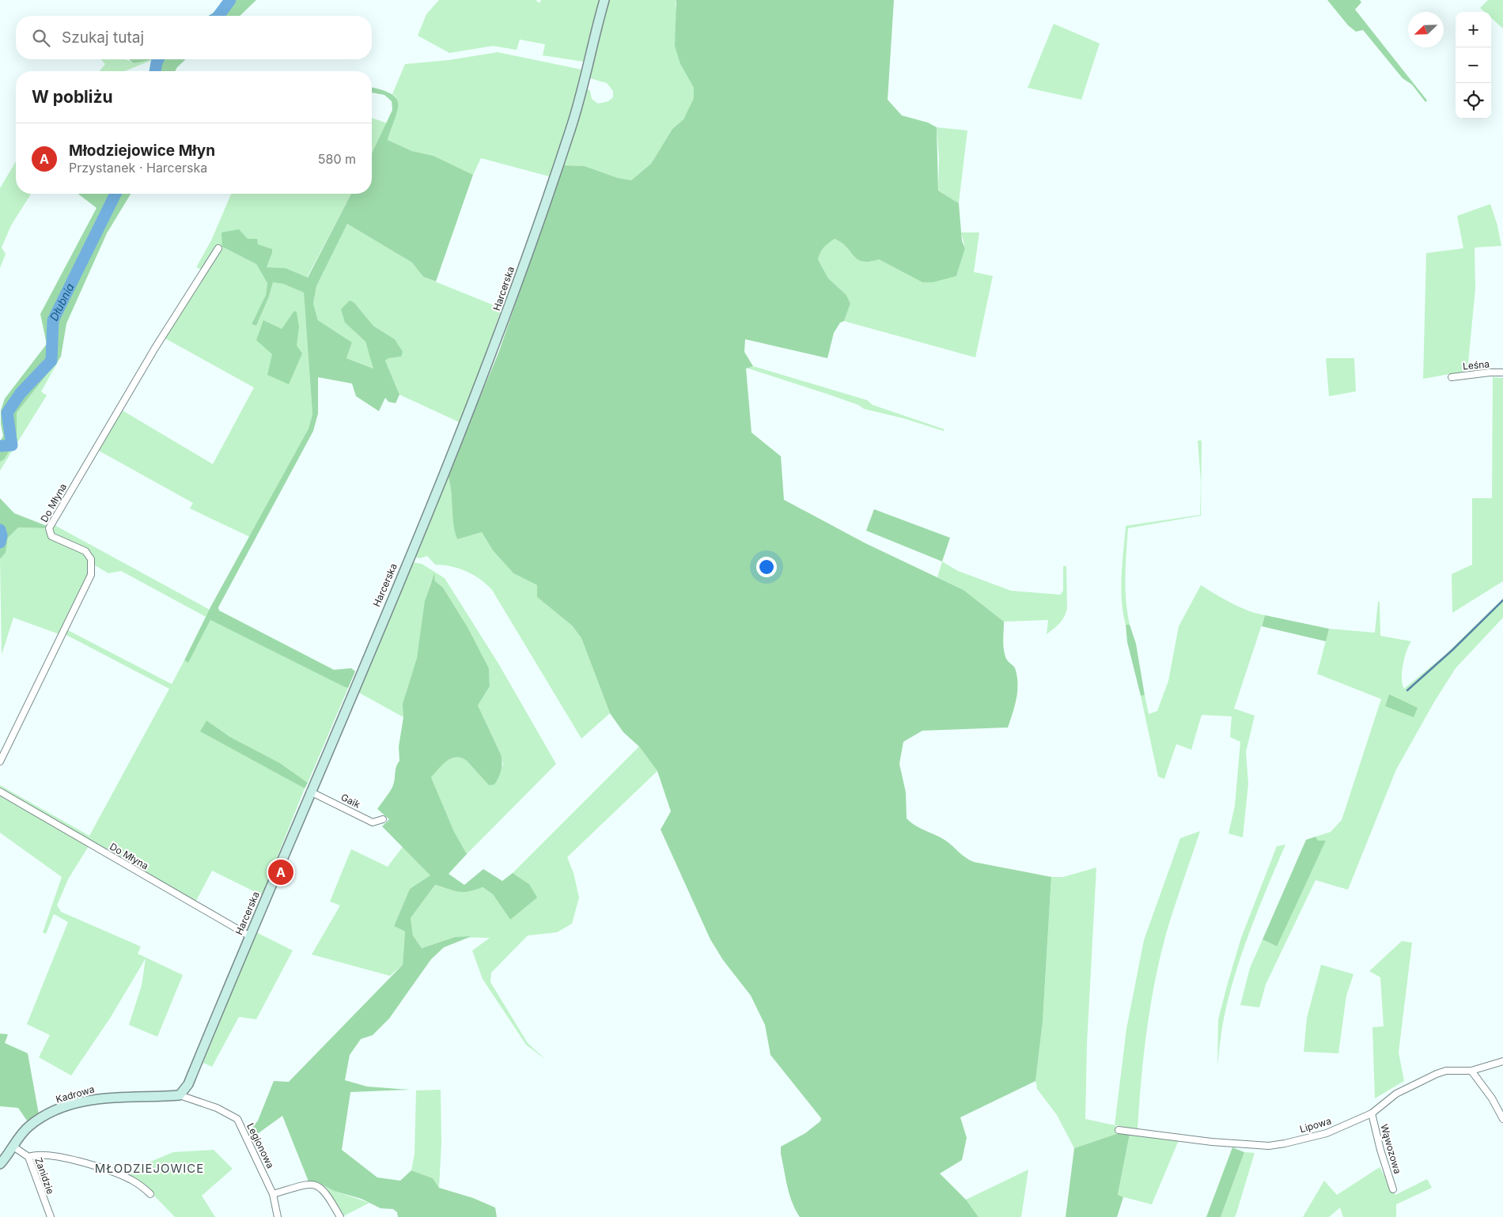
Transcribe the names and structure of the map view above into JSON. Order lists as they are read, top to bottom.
{
  "streets": {
    "street": [
      "Harcerska",
      "Leśna",
      "Do Młyna",
      "Gaik",
      "Kadrowa",
      "Lipowa",
      "Legionowa",
      "Wąwozowa",
      "Zanidzie"
    ]
  },
  "crossings": [
    ["Harcerska", "Do Młyna"],
    ["Harcerska", "Gaik"],
    ["Harcerska", "Kadrowa"],
    ["Harcerska", "Legionowa"],
    ["Kadrowa", "Legionowa"],
    ["Kadrowa", "Zanidzie"],
    ["Lipowa", "Wąwozowa"]
  ],
  "districts": ["MŁODZIEJOWICE"],
  "water": ["Dłubnia"],
  "north": "bottom left",
  "page": {
    "map_buttons": ["+", "−"],
    "search": "Szukaj tutaj",
    "heading": "W pobliżu",
    "list": [
      {
        "mark": "A",
        "name": "Młodziejowice Młyn",
        "note": "Przystanek · Harcerska",
        "value": "580 m"
      }
    ],
    "pins": "A"
  }
}
